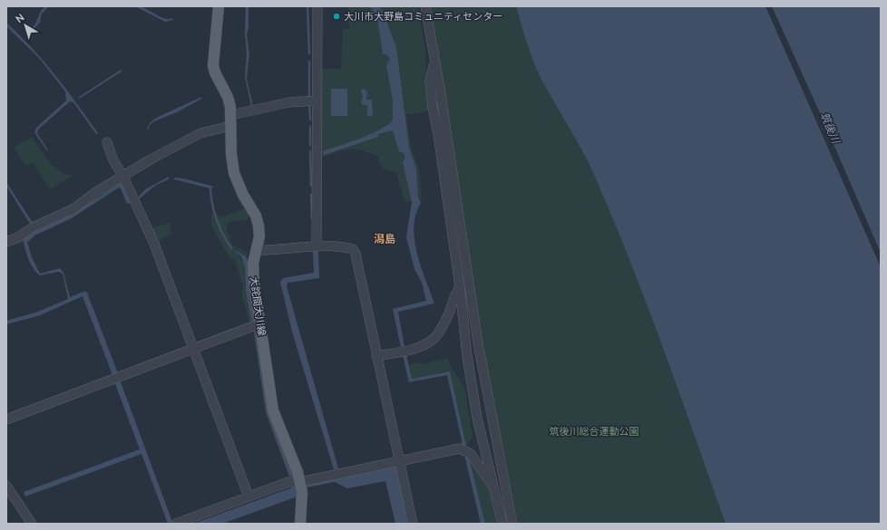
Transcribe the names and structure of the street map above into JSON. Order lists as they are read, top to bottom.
{
  "streets": {
    "main road": ["大詫間大川線"]
  },
  "districts": ["潟島"],
  "water": ["筑後川"],
  "parks": ["筑後川総合運動公園"],
  "places": ["大川市大野島コミュニティセンター"],
  "north": "top left"
}
